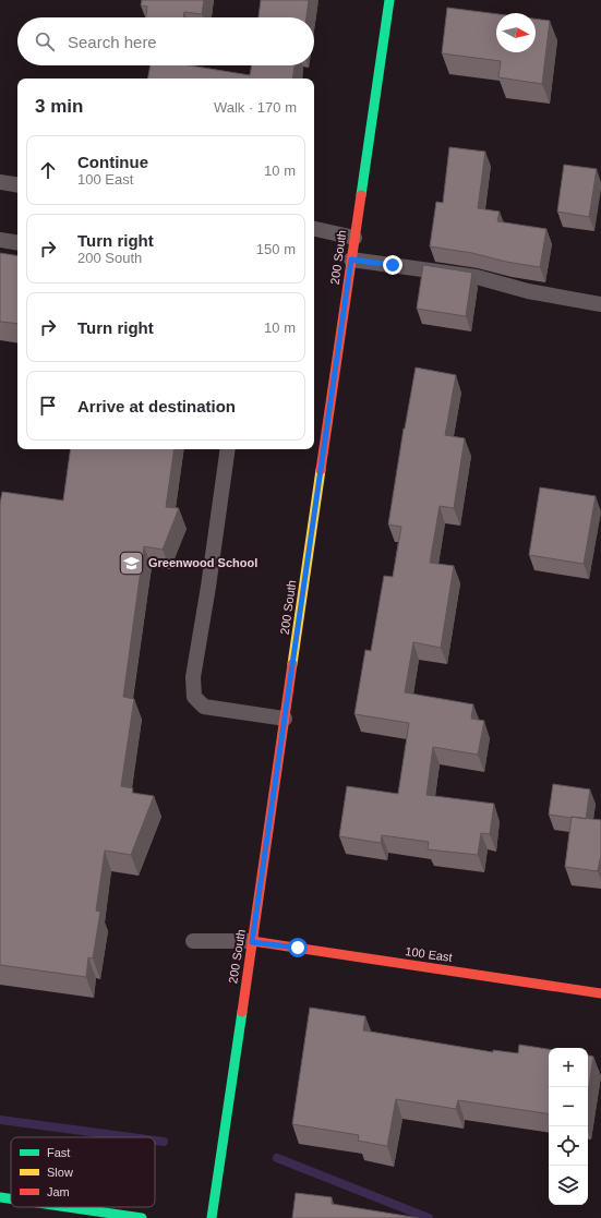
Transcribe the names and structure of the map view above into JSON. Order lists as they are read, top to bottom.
{
  "streets": {
    "street": ["200 South", "100 East"]
  },
  "crossings": [
    ["200 South", "100 East"]
  ],
  "places": {
    "school or university": ["Greenwood School"]
  },
  "legend": ["Fast", "Slow", "Jam"],
  "north": "right",
  "page": {
    "search": "Search here",
    "heading": ["3 min", "Walk · 170 m"],
    "list": [
      ["Continue", "100 East", "10 m"],
      ["Turn right", "200 South", "150 m"],
      ["Turn right", "10 m"],
      "Arrive at destination"
    ],
    "map_buttons": ["+", "−"]
  }
}
